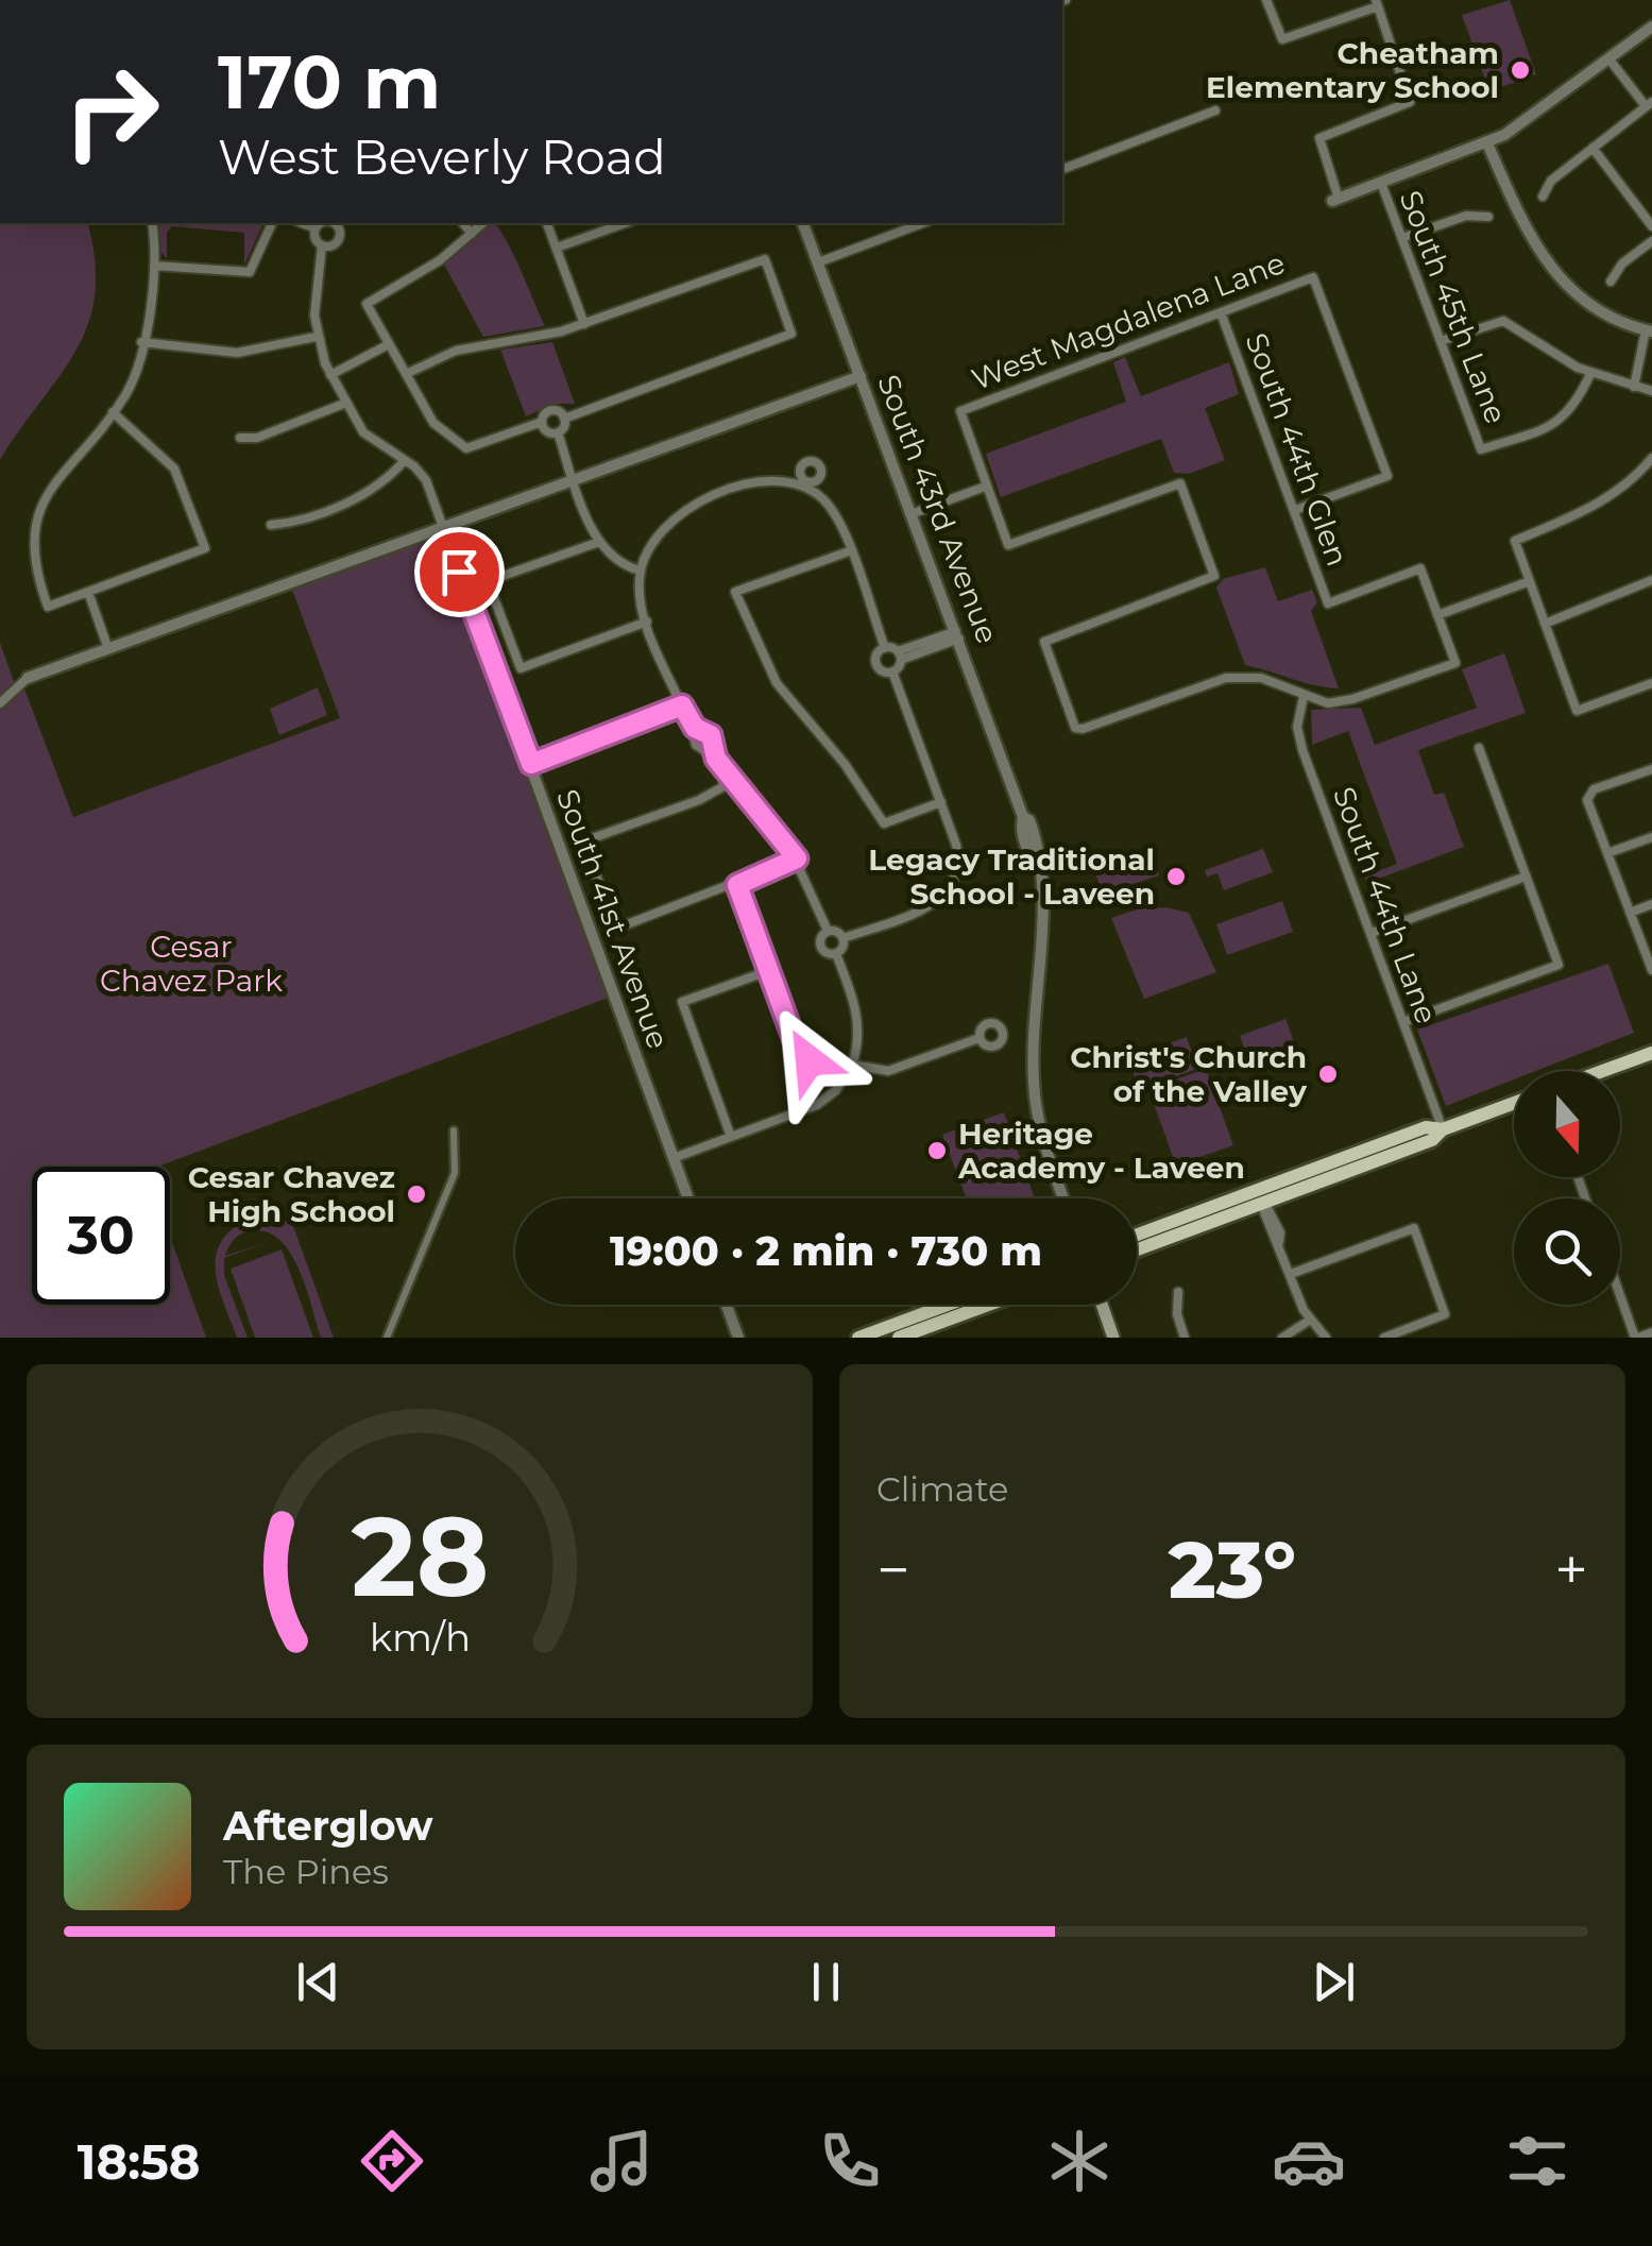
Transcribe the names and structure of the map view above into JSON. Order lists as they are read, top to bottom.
{
  "streets": {
    "street": [
      "South 45th Lane",
      "West Magdalena Lane",
      "South 44th Glen",
      "South 43rd Avenue",
      "South 44th Lane",
      "South 41st Avenue"
    ]
  },
  "crossings": [
    ["West Magdalena Lane", "South 44th Glen"]
  ],
  "parks": ["Cesar Chavez Park"],
  "places": [
    "Cheatham Elementary School",
    "Legacy Traditional School - Laveen",
    "Christ's Church of the Valley",
    "Heritage Academy - Laveen",
    "Cesar Chavez High School"
  ],
  "north": "bottom",
  "page": {
    "turn": ["170 m", "West Beverly Road"],
    "limit": "30",
    "trip": "19:00 · 2 min · 730 m",
    "tile": "Climate",
    "heat": ["−", "23°", "+"],
    "song": ["Afterglow", "The Pines"],
    "tabs": "18:58",
    "gauge": ["28", "km/h"]
  }
}
